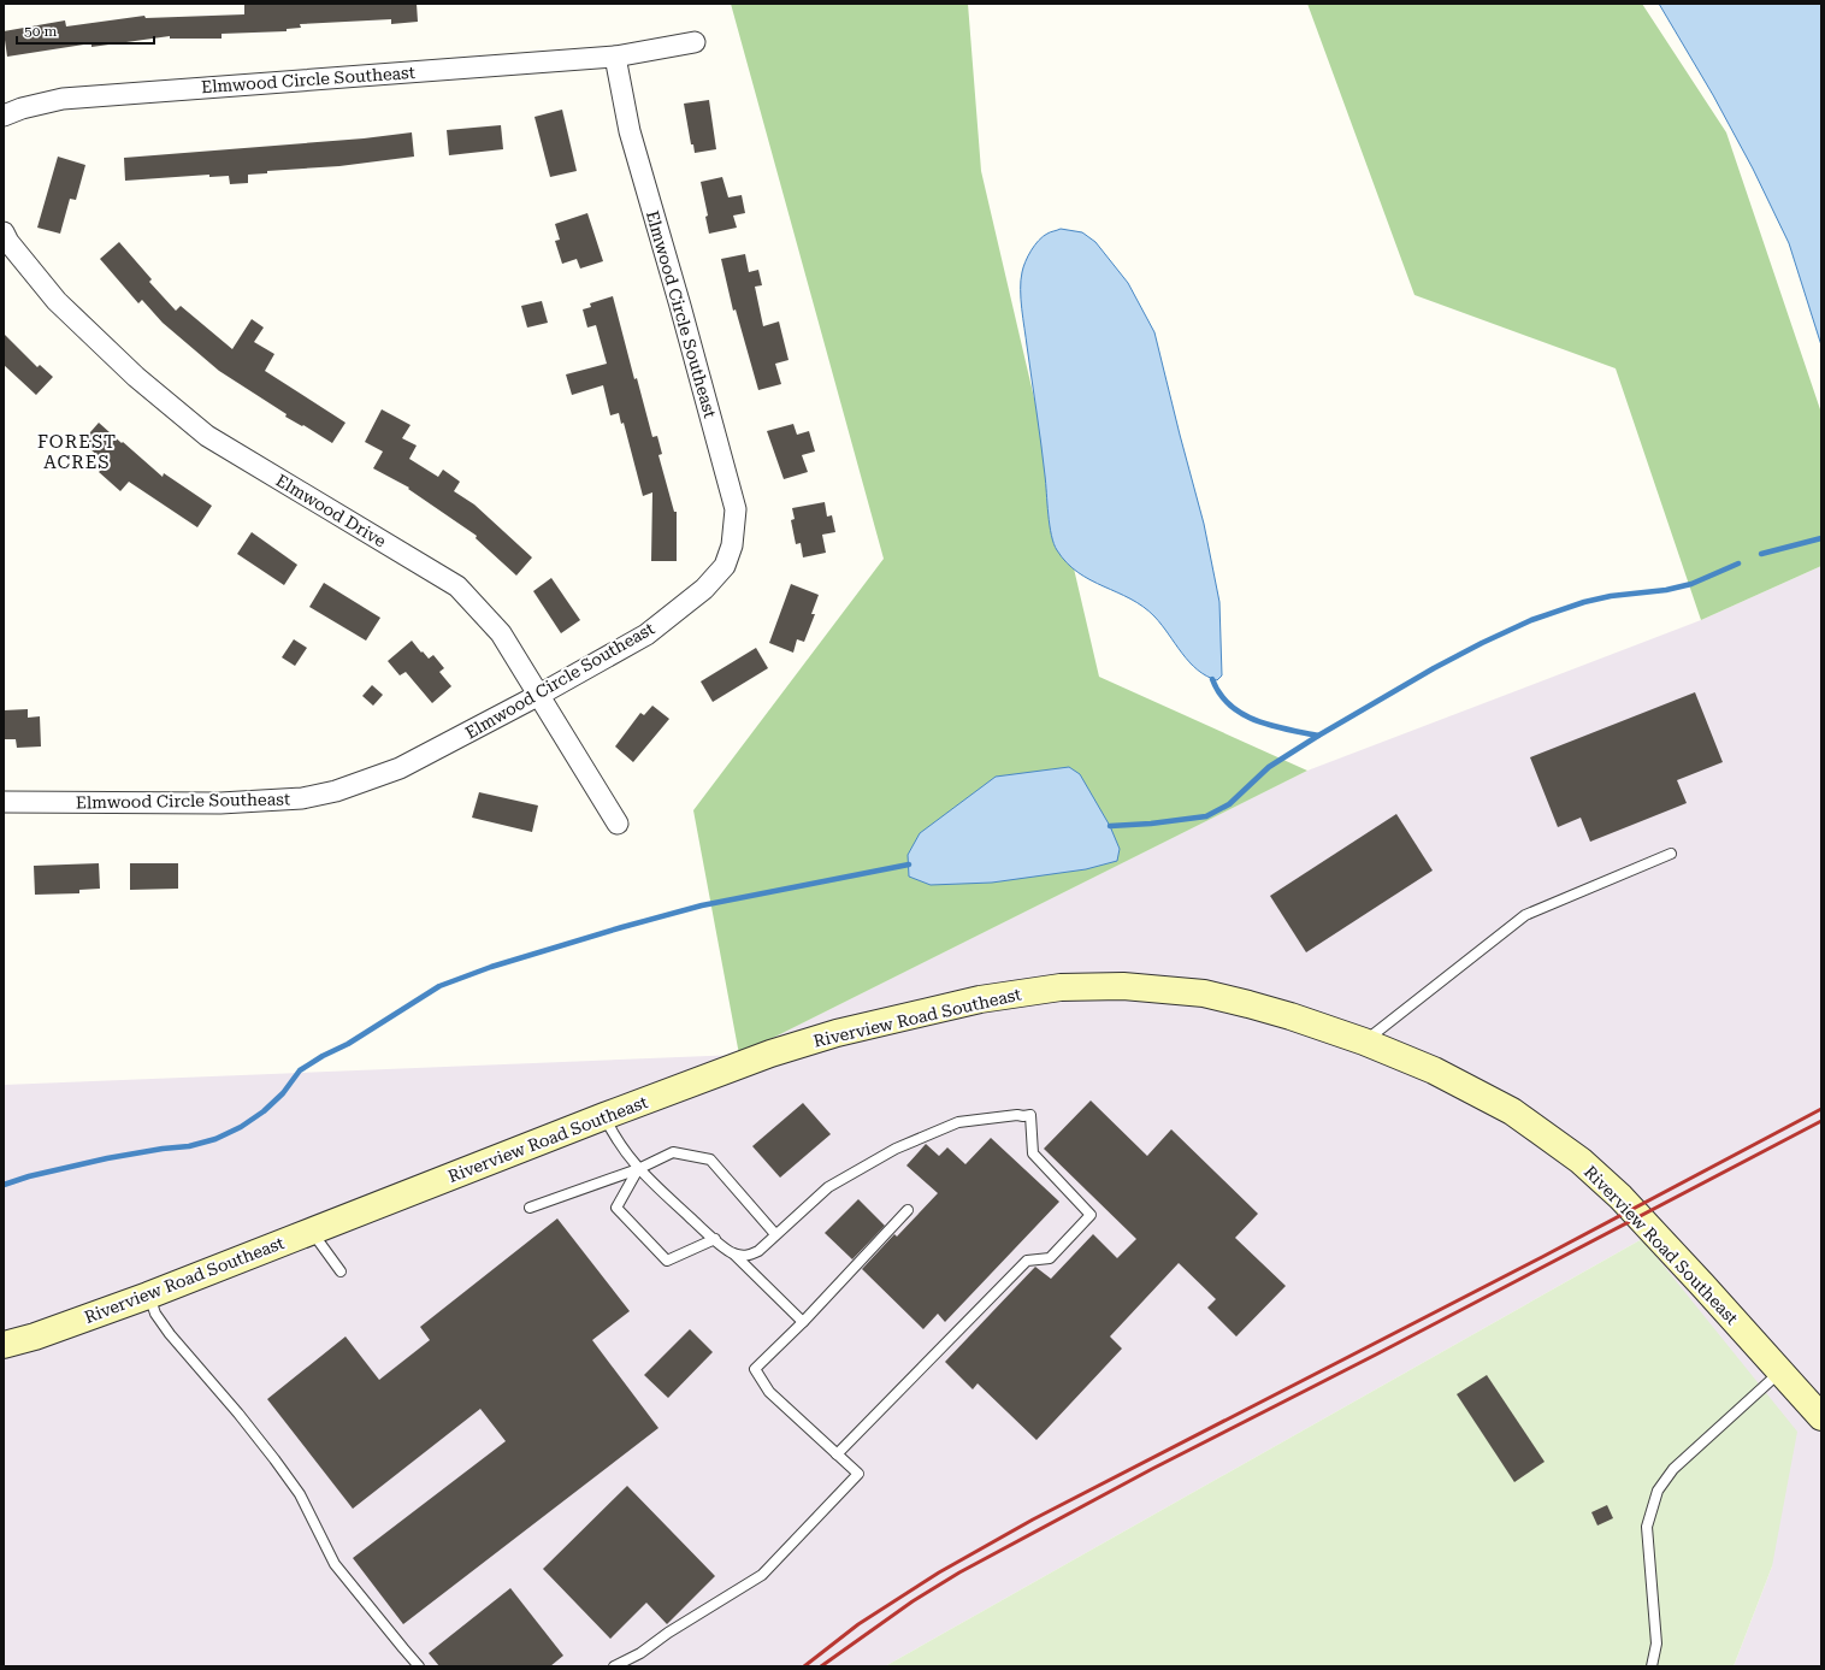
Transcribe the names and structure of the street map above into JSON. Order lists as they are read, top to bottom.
{
  "streets": {
    "street": ["Elmwood Circle Southeast", "Elmwood Drive", "Riverview Road Southeast"]
  },
  "crossings": [
    ["Elmwood Circle Southeast", "Elmwood Drive"]
  ],
  "districts": ["FOREST ACRES"],
  "scale_bar": "50 m"
}
